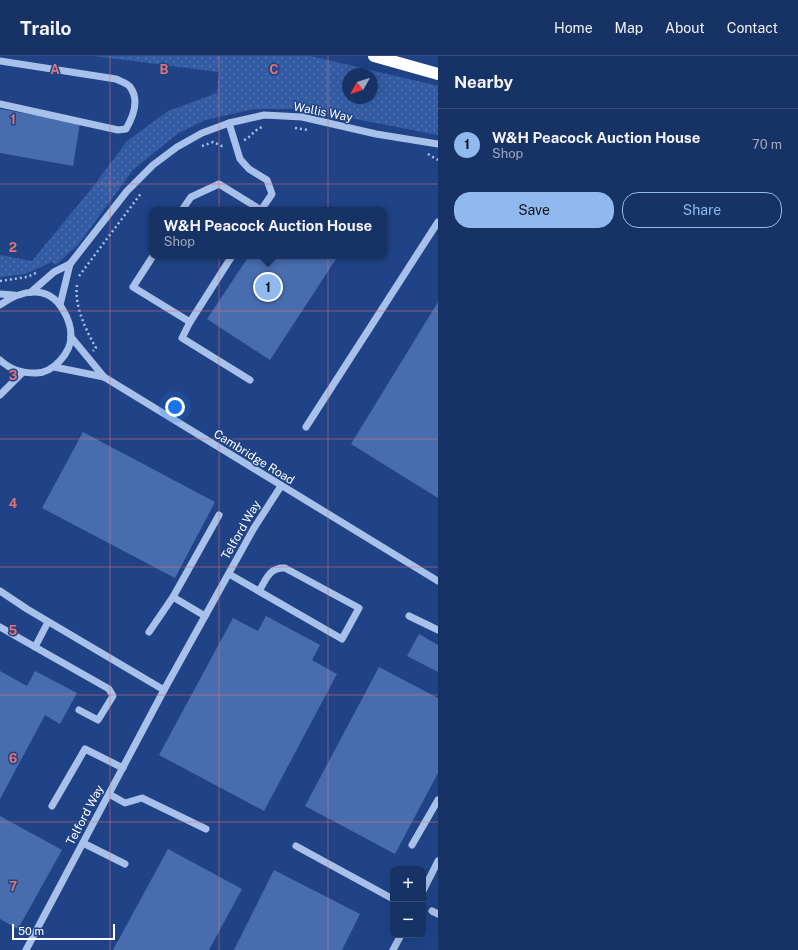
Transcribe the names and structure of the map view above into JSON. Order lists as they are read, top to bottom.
{
  "streets": {
    "street": ["Wallis Way", "Cambridge Road", "Telford Way"]
  },
  "crossings": [
    ["Cambridge Road", "Telford Way"]
  ],
  "scale_bar": "50 m",
  "north": "bottom left",
  "page": {
    "header": "Trailo",
    "nav": [
      "Home",
      "Map",
      "About",
      "Contact"
    ],
    "heading": "Nearby",
    "list": [
      {
        "mark": "1",
        "name": "W&H Peacock Auction House",
        "note": "Shop",
        "value": "70 m"
      }
    ],
    "buttons": ["Save", "Share"],
    "popup": ["W&H Peacock Auction House", "Shop"],
    "pins": "1",
    "map_buttons": ["+", "−"],
    "scale": "50 m"
  },
  "grid": {
    "columns": ["A", "B", "C"],
    "rows": [
      "1",
      "2",
      "3",
      "4",
      "5",
      "6",
      "7"
    ]
  }
}
